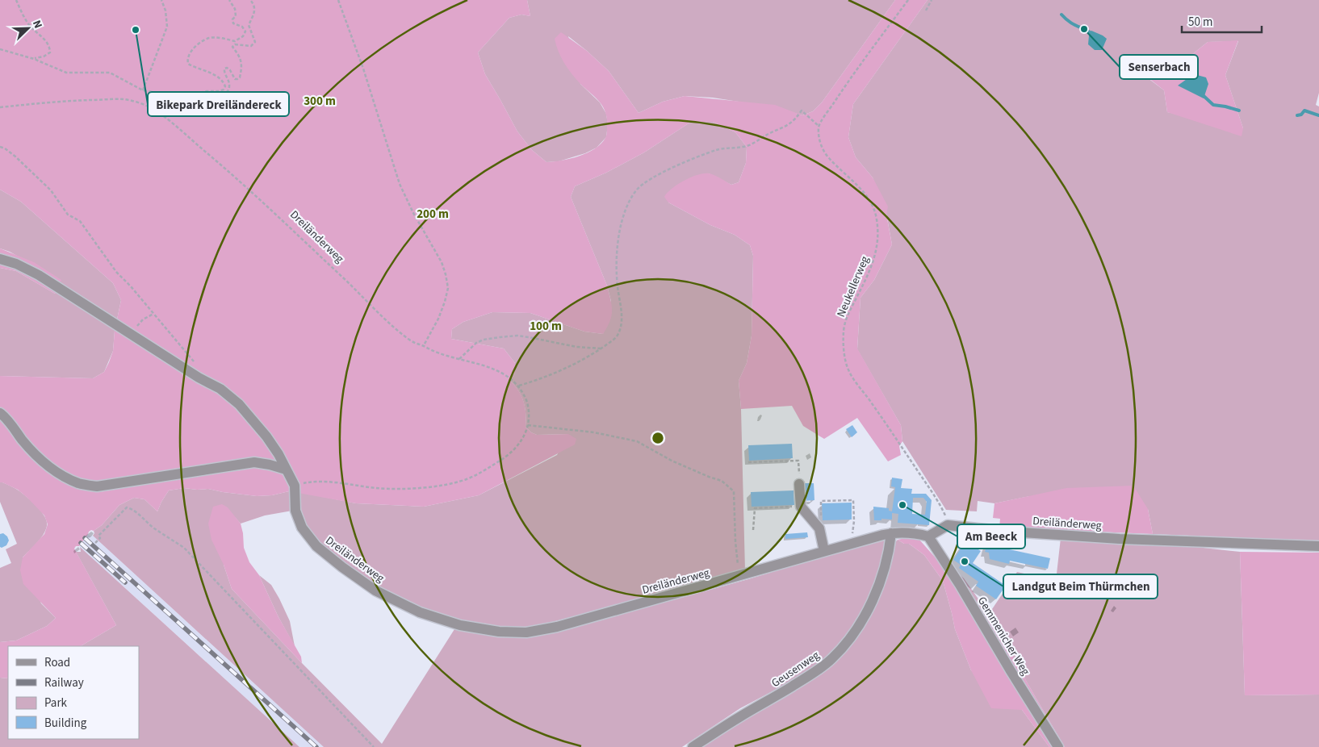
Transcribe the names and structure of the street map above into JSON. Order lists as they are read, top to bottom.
{
  "streets": {
    "street": ["Dreiländerweg", "Gemmenicher Weg", "Geusenweg"],
    "path": ["Neukellerweg"]
  },
  "crossings": [
    ["Dreiländerweg", "Neukellerweg"],
    ["Dreiländerweg", "Gemmenicher Weg"],
    ["Dreiländerweg", "Geusenweg"]
  ],
  "places": [
    "Senserbach",
    "Bikepark Dreiländereck",
    "Am Beeck",
    "Landgut Beim Thürmchen"
  ],
  "legend": [
    "Road",
    "Railway",
    "Park",
    "Building"
  ],
  "scale_bar": "50 m",
  "north": "top right",
  "rings": ["300 m", "200 m", "100 m"]
}
